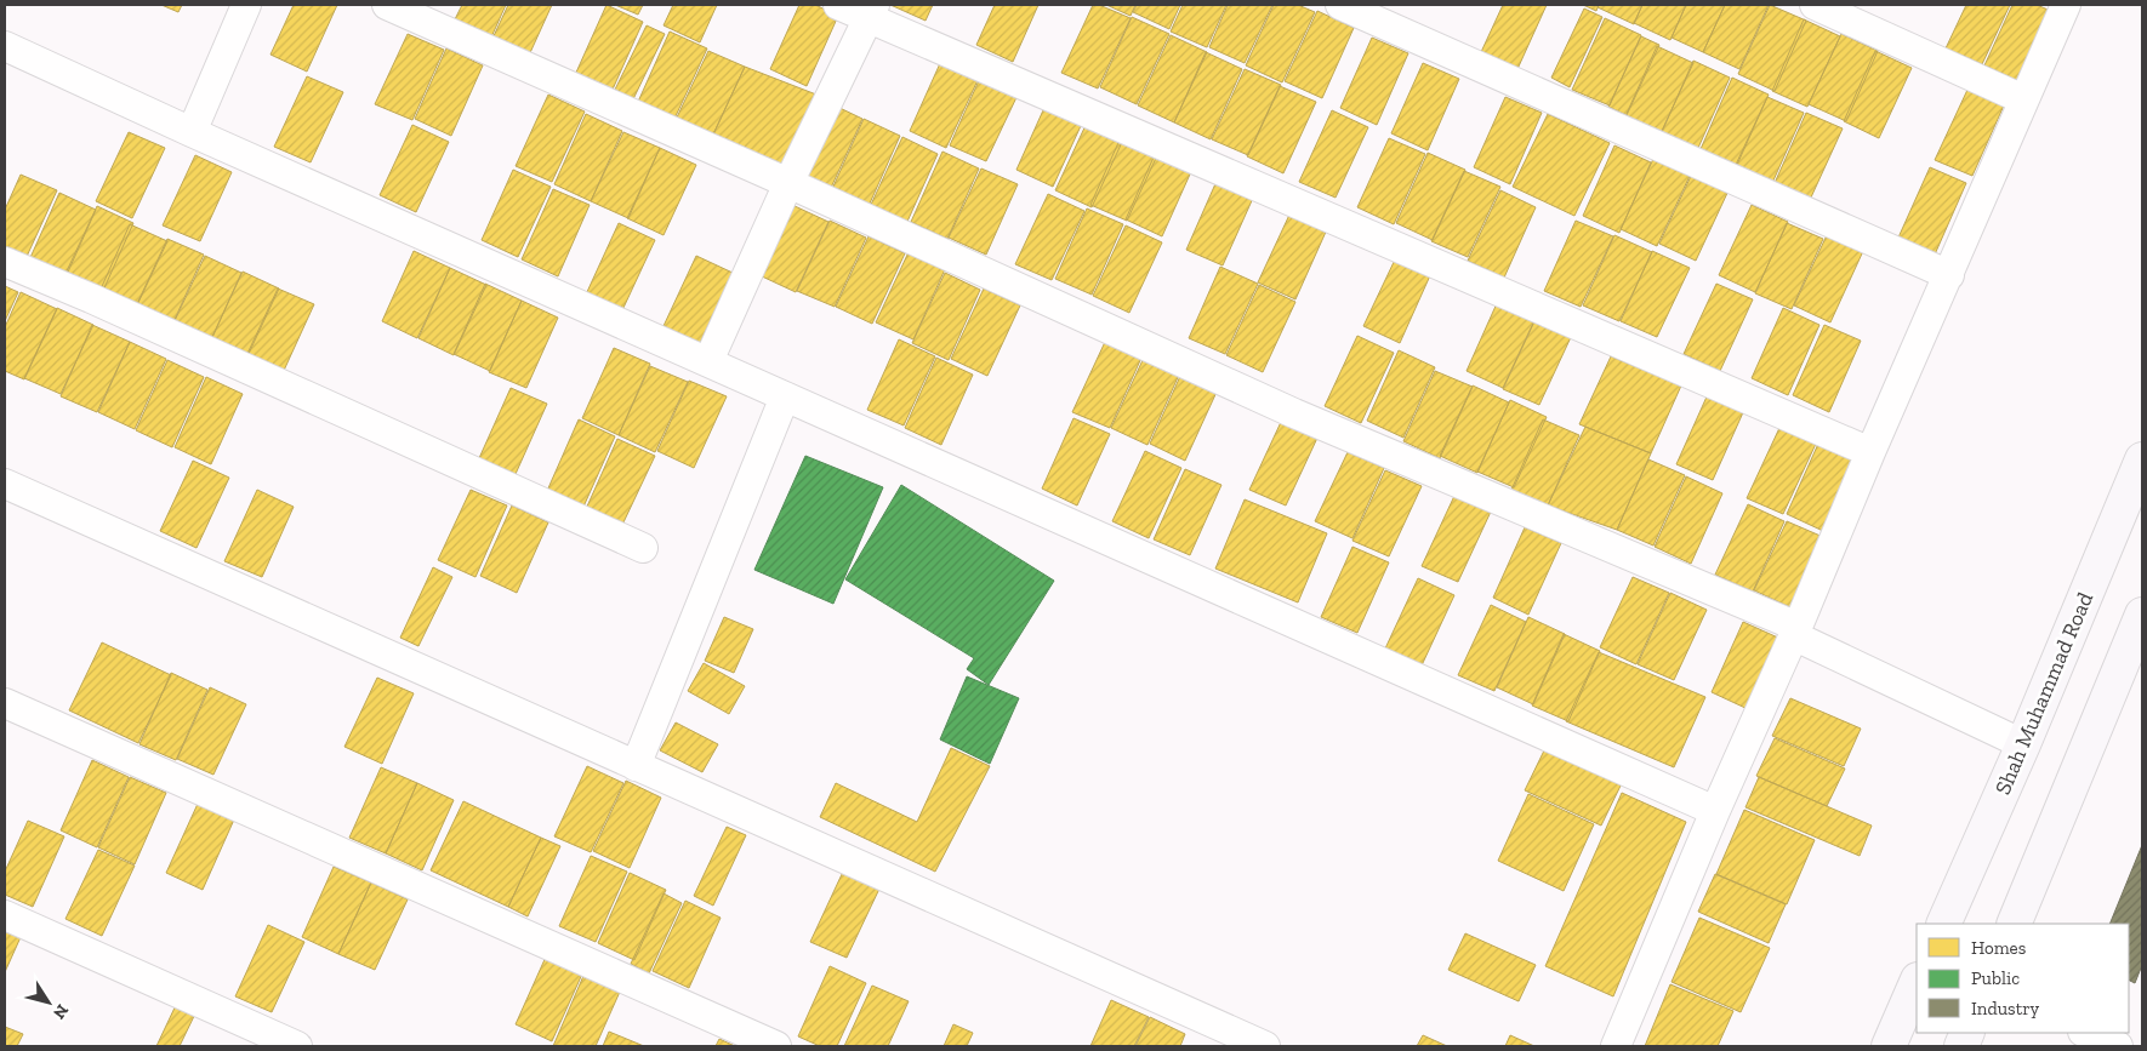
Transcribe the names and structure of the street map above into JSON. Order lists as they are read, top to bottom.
{
  "streets": {
    "main road": ["Shah Muhammad Road"]
  },
  "legend": ["Homes", "Public", "Industry"],
  "north": "bottom right"
}
